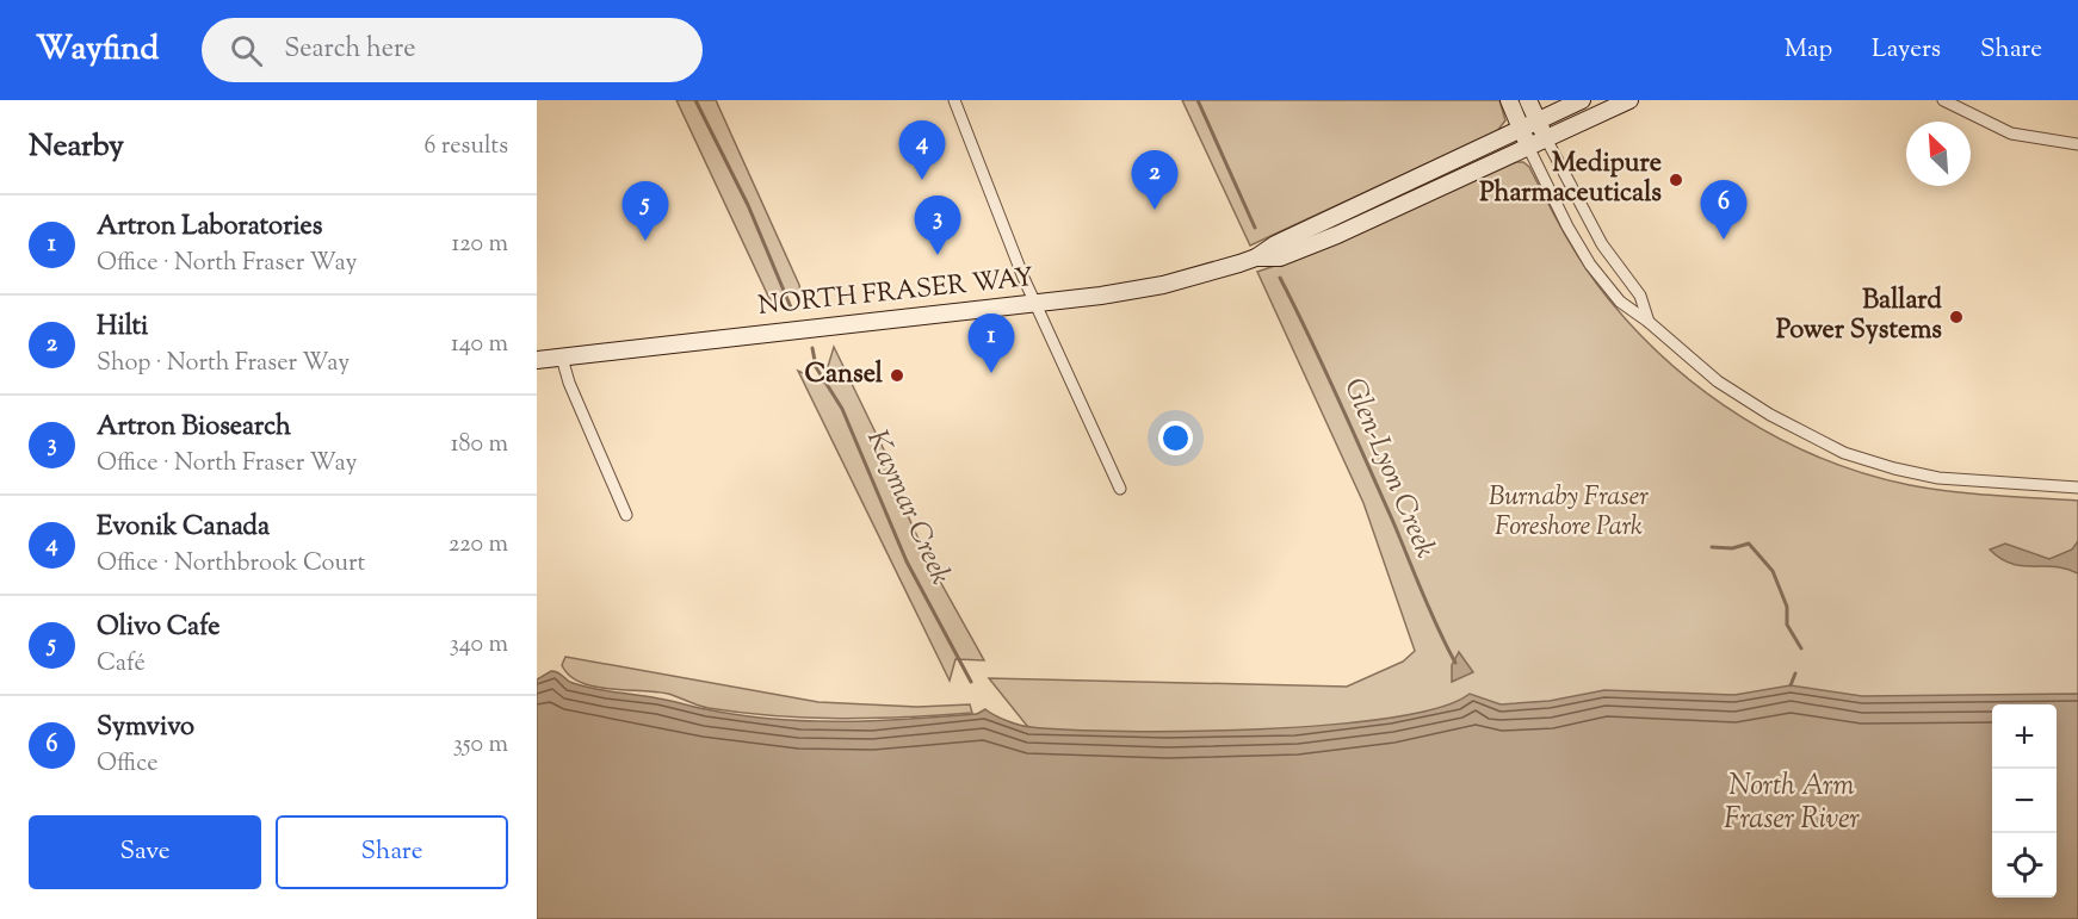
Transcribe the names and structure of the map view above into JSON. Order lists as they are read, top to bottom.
{
  "streets": {
    "street": ["NORTH FRASER WAY"]
  },
  "water": ["Glen-Lyon Creek", "Kaymar Creek", "North Arm Fraser River"],
  "parks": ["Burnaby Fraser Foreshore Park"],
  "places": ["Medipure Pharmaceuticals", "Ballard Power Systems", "Cansel"],
  "north": "top left",
  "page": {
    "header": "Wayfind",
    "search": "Search here",
    "nav": ["Map", "Layers", "Share"],
    "heading": ["Nearby", "6 results"],
    "pins": [
      "4",
      "2",
      "6",
      "5",
      "3",
      "1"
    ],
    "list": [
      {
        "mark": "1",
        "name": "Artron Laboratories",
        "note": "Office · North Fraser Way",
        "value": "120 m"
      },
      {
        "mark": "2",
        "name": "Hilti",
        "note": "Shop · North Fraser Way",
        "value": "140 m"
      },
      {
        "mark": "3",
        "name": "Artron Biosearch",
        "note": "Office · North Fraser Way",
        "value": "180 m"
      },
      {
        "mark": "4",
        "name": "Evonik Canada",
        "note": "Office · Northbrook Court",
        "value": "220 m"
      },
      {
        "mark": "5",
        "name": "Olivo Cafe",
        "note": "Café",
        "value": "340 m"
      },
      {
        "mark": "6",
        "name": "Symvivo",
        "note": "Office",
        "value": "350 m"
      }
    ],
    "map_buttons": ["+", "−"],
    "buttons": ["Save", "Share"]
  }
}
